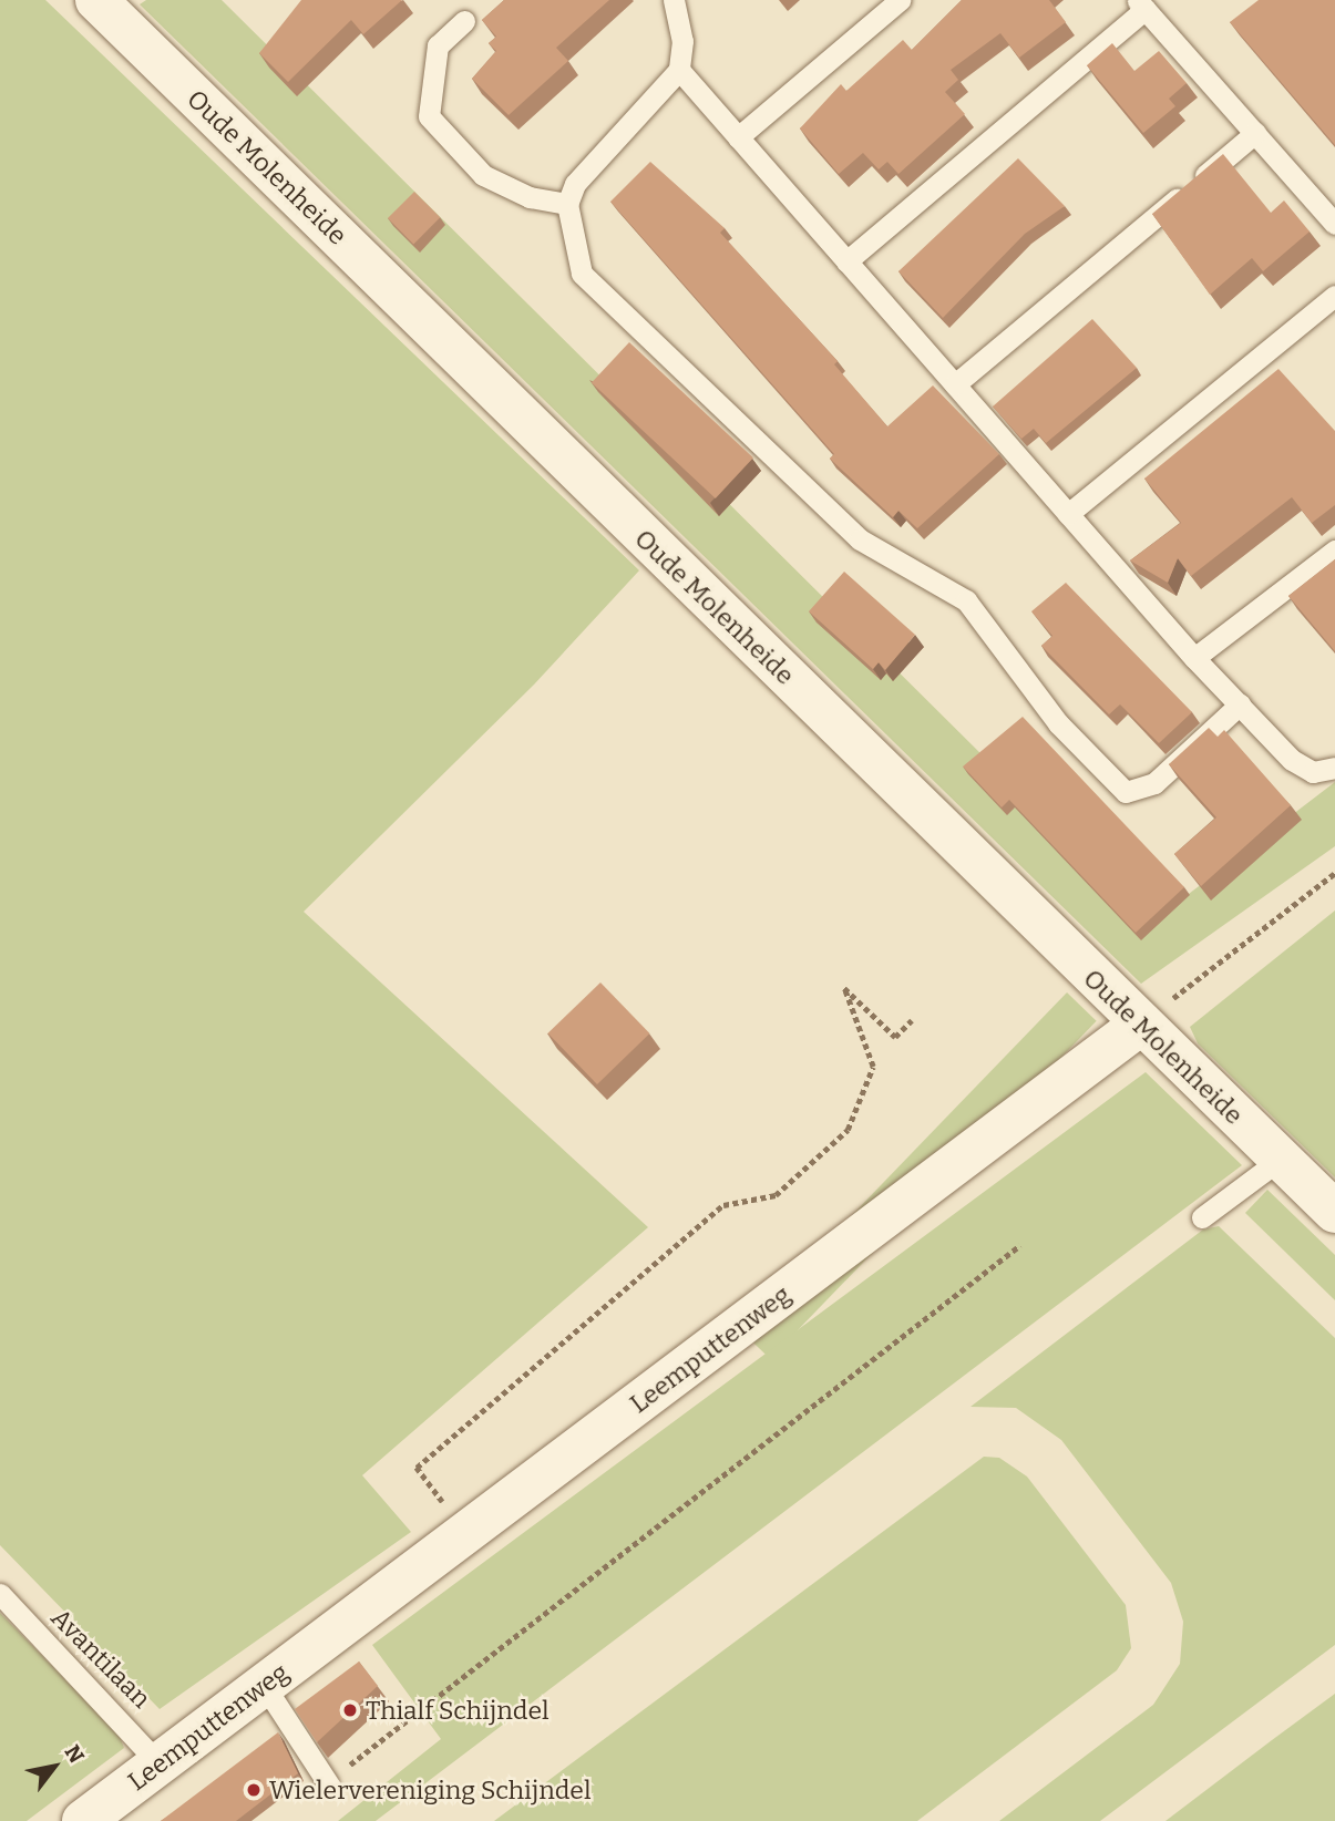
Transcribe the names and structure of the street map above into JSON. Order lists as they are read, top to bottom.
{
  "streets": {
    "street": ["Oude Molenheide", "Leemputtenweg"],
    "lane": ["Avantilaan"]
  },
  "crossings": [
    ["Oude Molenheide", "Leemputtenweg"],
    ["Leemputtenweg", "Avantilaan"]
  ],
  "places": ["Thialf Schijndel", "Wielervereniging Schijndel"],
  "north": "top right"
}
